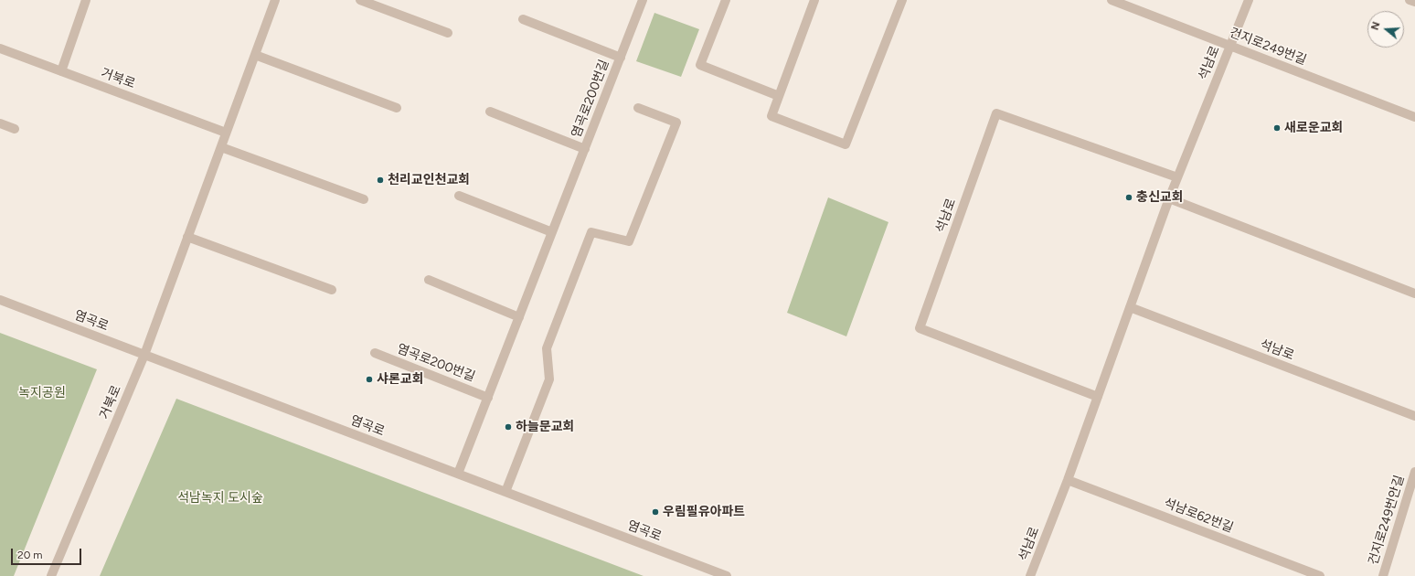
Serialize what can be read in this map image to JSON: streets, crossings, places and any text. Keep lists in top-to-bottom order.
{
  "streets": {
    "street": [
      "건지로249번길",
      "석남로",
      "거북로",
      "염곡로200번길",
      "염곡로",
      "석남로62번길",
      "건지로249번안길"
    ]
  },
  "crossings": [
    ["건지로249번길", "석남로"],
    ["석남로", "석남로62번길"],
    ["거북로", "염곡로"],
    ["염곡로200번길", "염곡로"]
  ],
  "parks": ["녹지공원", "석남녹지 도시숲"],
  "places": [
    "새로운교회",
    "천리교인천교회",
    "충신교회",
    "샤론교회",
    "하늘문교회",
    "우림필유아파트"
  ],
  "scale_bar": "20 m",
  "north": "left"
}
